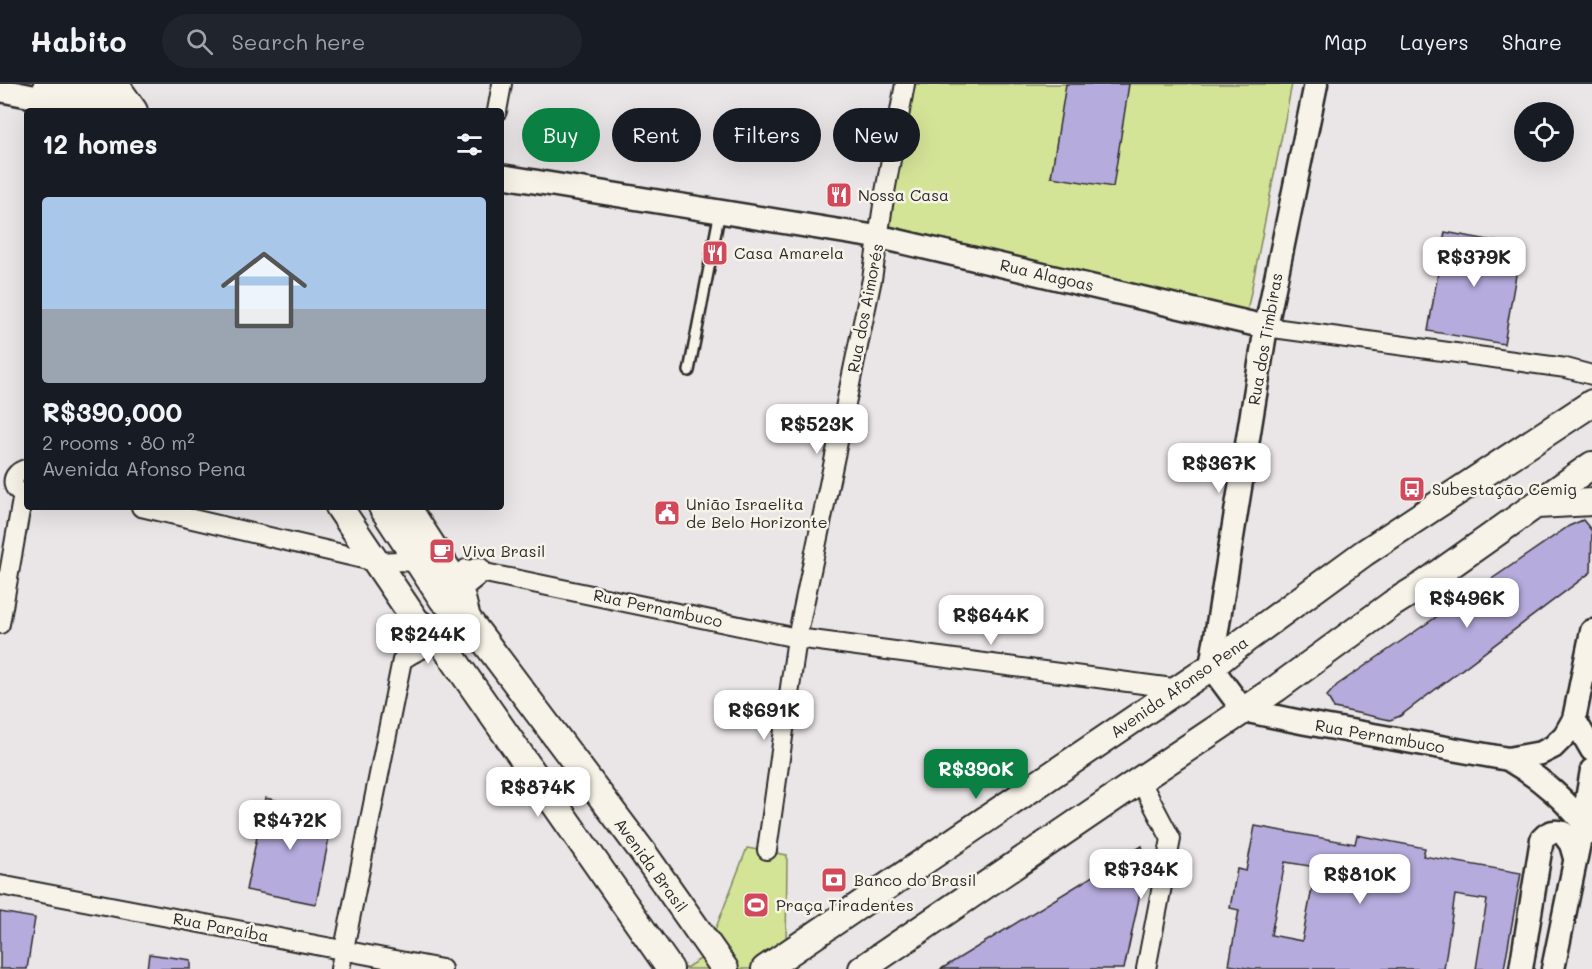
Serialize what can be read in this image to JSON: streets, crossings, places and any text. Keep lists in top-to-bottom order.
{
  "streets": {
    "main road": ["Avenida Afonso Pena", "Avenida Brasil"],
    "street": [
      "Rua Alagoas",
      "Rua dos Aimorés",
      "Rua dos Timbiras",
      "Rua Pernambuco",
      "Rua Paraíba"
    ]
  },
  "crossings": [
    ["Rua Alagoas", "Rua dos Aimorés"],
    ["Rua Alagoas", "Rua dos Timbiras"],
    ["Rua dos Aimorés", "Rua Pernambuco"],
    ["Rua dos Timbiras", "Avenida Afonso Pena"],
    ["Rua Pernambuco", "Avenida Afonso Pena"],
    ["Rua Pernambuco", "Avenida Brasil"]
  ],
  "places": {
    "restaurant": ["Nossa Casa", "Casa Amarela"],
    "bus stop": ["Subestação Cemig"],
    "public building": ["União Israelita de Belo Horizonte"],
    "cafe": ["Viva Brasil"],
    "bank": ["Banco do Brasil"],
    "sports": ["Praça Tiradentes"]
  },
  "page": {
    "header": "Habito",
    "search": "Search here",
    "nav": ["Map", "Layers", "Share"],
    "chip": [
      "Buy",
      "Rent",
      "Filters",
      "New"
    ],
    "heading": "12 homes",
    "list": [
      {
        "name": "R$390,000",
        "note": "2 rooms · 80 m² · Avenida Afonso Pena"
      }
    ],
    "price": [
      "R$379K",
      "R$523K",
      "R$367K",
      "R$496K",
      "R$644K",
      "R$244K",
      "R$691K",
      "R$390K",
      "R$874K",
      "R$472K",
      "R$734K",
      "R$810K"
    ]
  }
}
